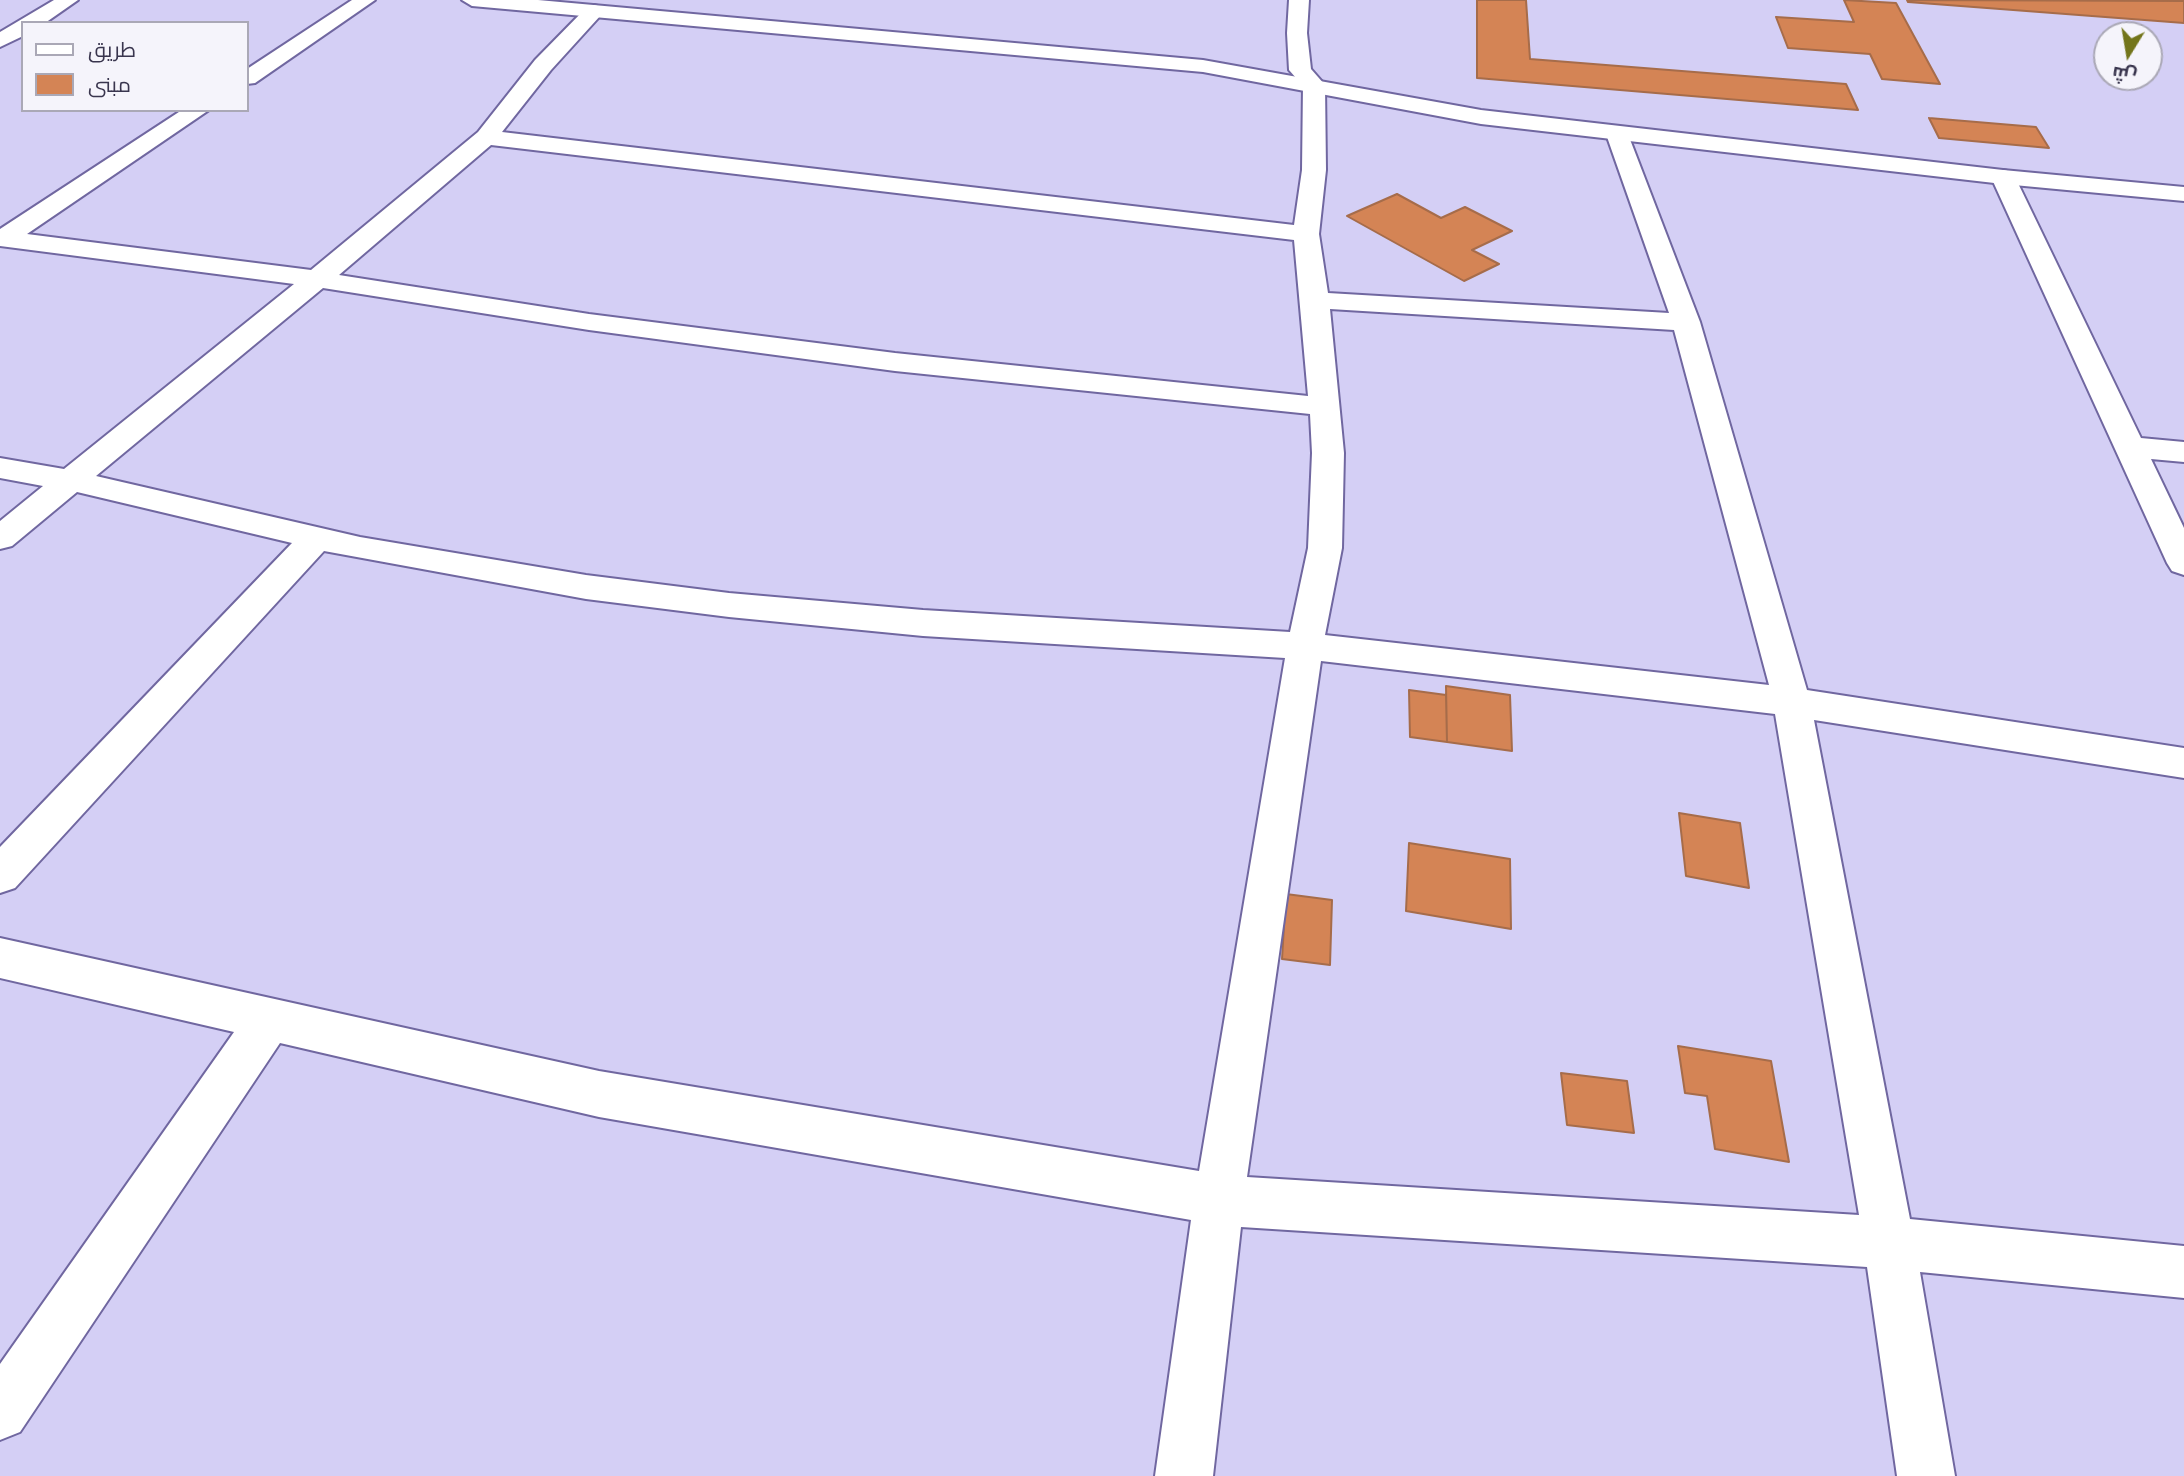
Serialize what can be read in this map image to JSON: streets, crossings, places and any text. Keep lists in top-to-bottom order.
{
  "legend": ["طريق", "مبنى"],
  "north": "bottom"
}
